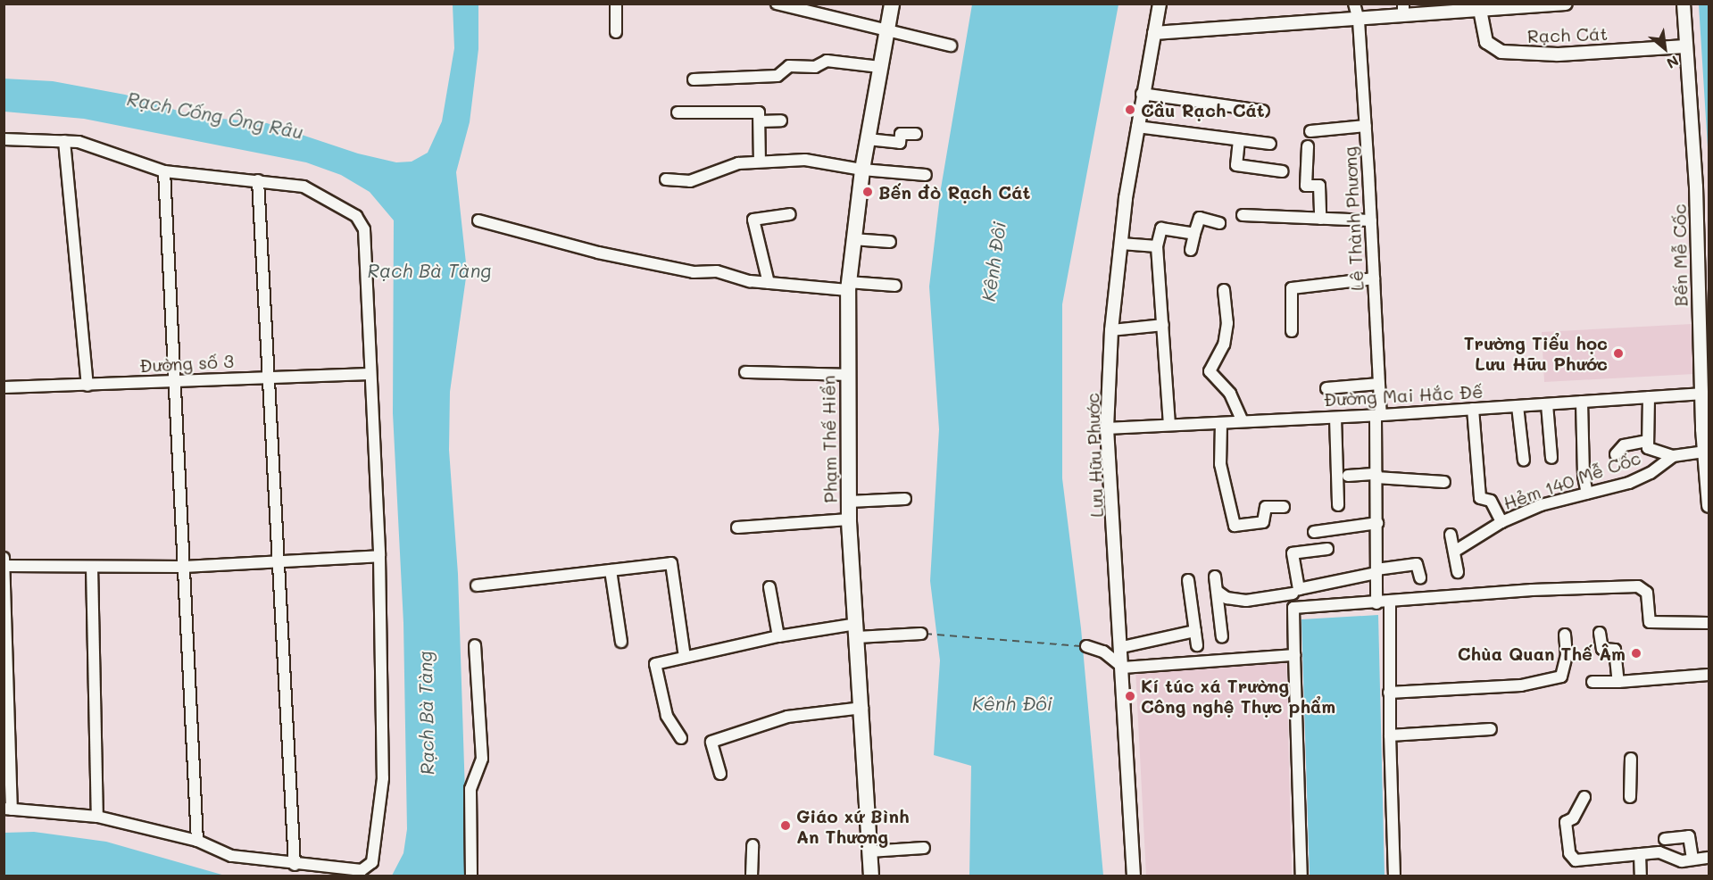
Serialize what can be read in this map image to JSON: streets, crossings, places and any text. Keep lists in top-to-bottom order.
{
  "streets": {
    "main road": ["Phạm Thế Hiển"],
    "street": [
      "Rạch Cát",
      "Lê Thành Phương",
      "Bến Mễ Cốc",
      "Đường số 3",
      "Đường Mai Hắc Đế",
      "Lưu Hữu Phước",
      "Hẻm 140 Mễ Cốc"
    ]
  },
  "crossings": [
    ["Rạch Cát", "Lê Thành Phương"],
    ["Rạch Cát", "Bến Mễ Cốc"],
    ["Rạch Cát", "Lưu Hữu Phước"],
    ["Lê Thành Phương", "Đường Mai Hắc Đế"],
    ["Bến Mễ Cốc", "Đường Mai Hắc Đế"],
    ["Đường Mai Hắc Đế", "Lưu Hữu Phước"]
  ],
  "water": ["Rạch Cống Ông Râu", "Kênh Đôi", "Rạch Bà Tàng"],
  "places": [
    "Cầu Rạch Cát",
    "Bến đò Rạch Cát",
    "Trường Tiểu học Lưu Hữu Phước",
    "Chùa Quan Thế Âm",
    "Kí túc xá Trường Công nghệ Thực phẩm",
    "Giáo xứ Bình An Thượng"
  ],
  "north": "bottom right"
}
